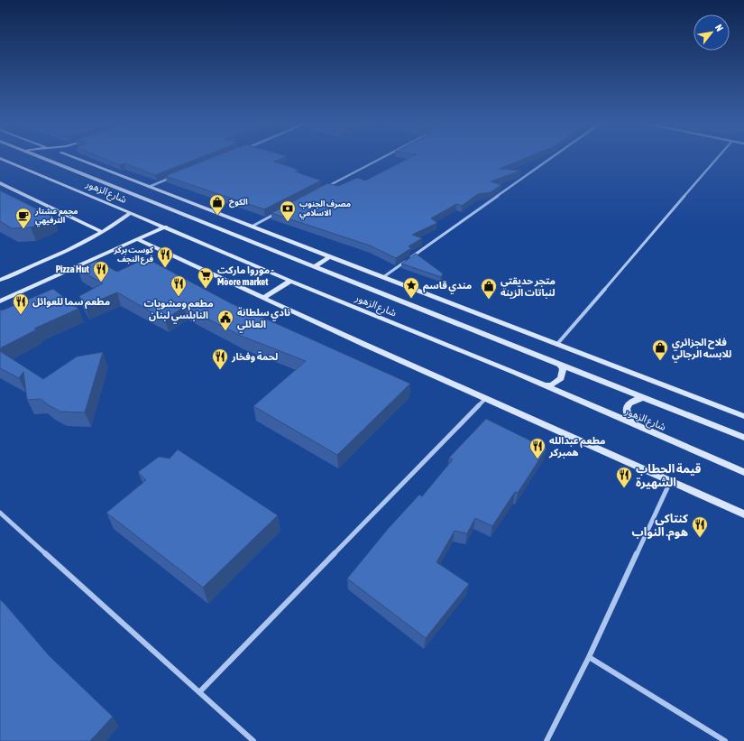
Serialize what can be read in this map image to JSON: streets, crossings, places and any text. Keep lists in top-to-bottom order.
{
  "streets": {
    "street": ["شارع الزهور"]
  },
  "places": {
    "shop": ["الكوخ", "متجر حديقتي لنباتات الزينه", "فلاح الجزائري للابسه الرجالي"],
    "bank": ["مصرف الجنوب الاسلامي"],
    "cafe": ["مجمع عشتار الترفيهي"],
    "restaurant": [
      "كوست بركر فرع النجف",
      "Pizza Hut",
      "مطعم ومشويات النابلسي لبنان",
      "مطعم سما للعوائل",
      "لحمة وفخار",
      "مطعم عبدالله همبركر",
      "قيمة الحطاب الشهيرة",
      "كنتاكي هوم. النواب"
    ],
    "supermarket": ["موروا ماركت - Moore market"],
    "place": ["مندي قاسم"],
    "public building": ["نادي سلطانة العائلي"]
  },
  "north": "top right"
}
